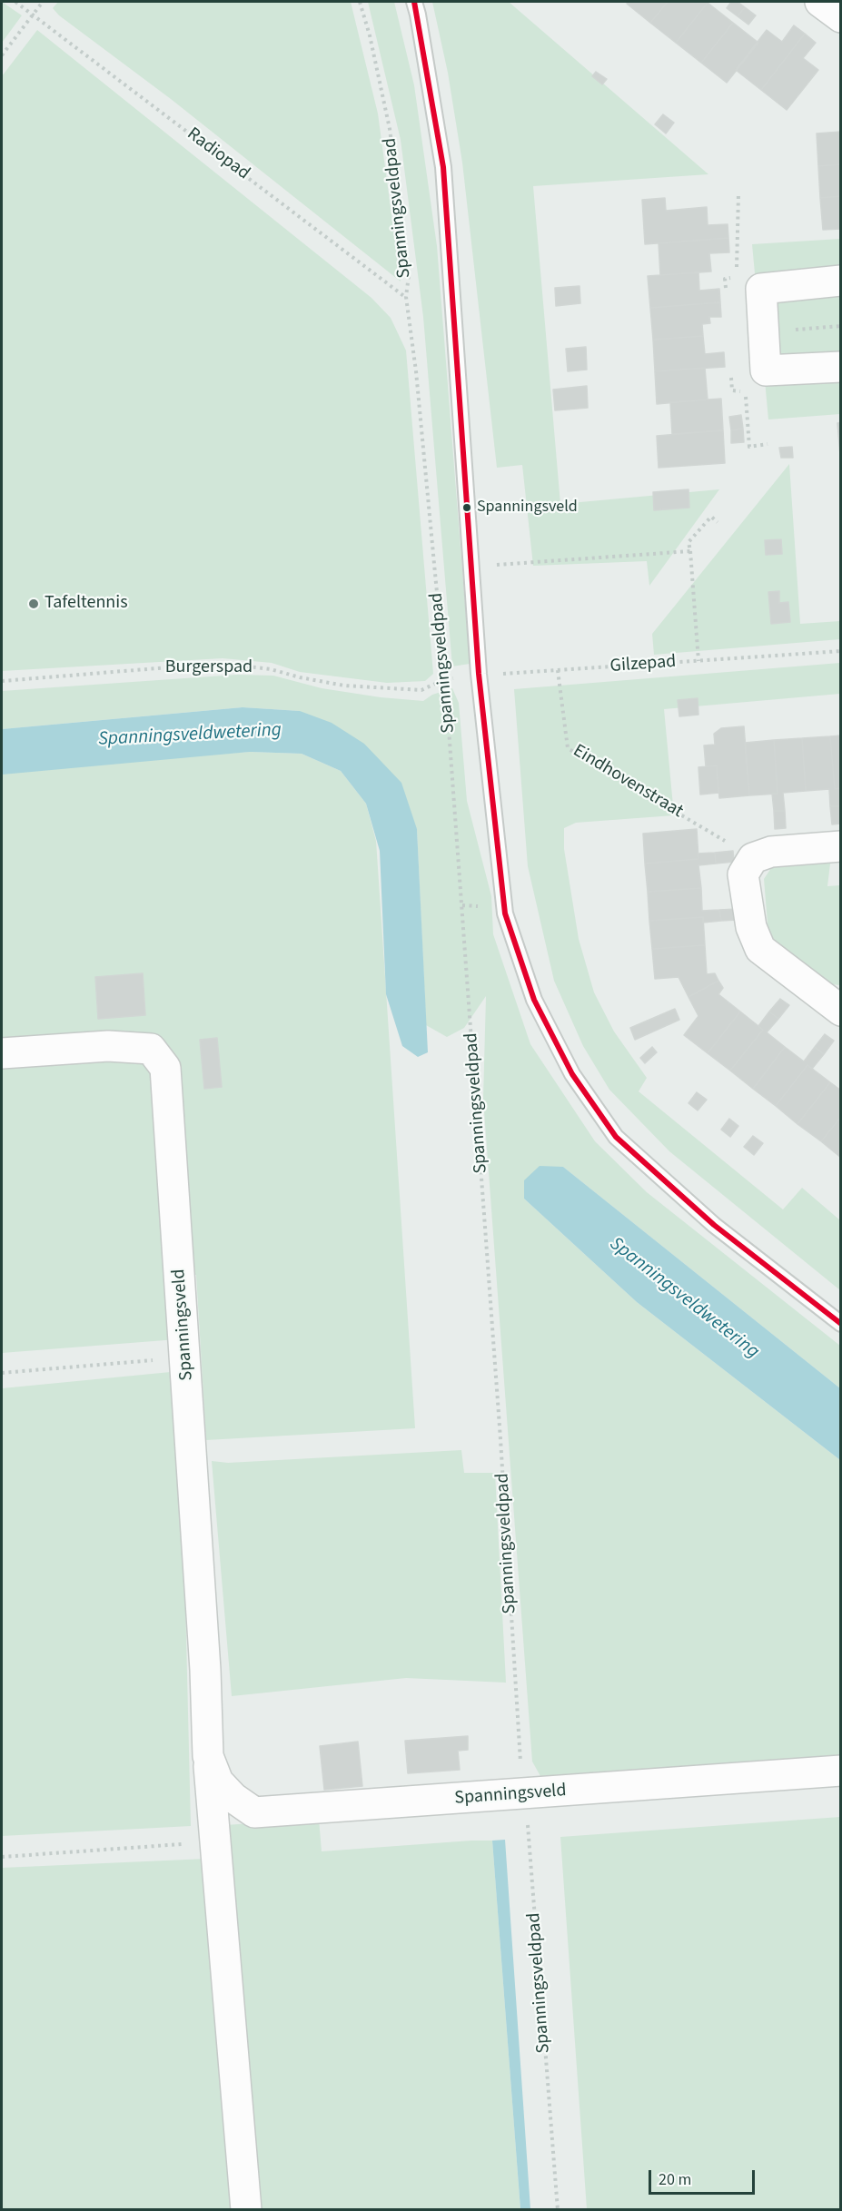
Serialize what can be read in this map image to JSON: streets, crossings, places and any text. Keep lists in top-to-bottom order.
{
  "streets": {
    "street": ["Spanningsveld"],
    "path": [
      "Radiopad",
      "Spanningsveldpad",
      "Gilzepad",
      "Burgerspad",
      "Eindhovenstraat"
    ]
  },
  "crossings": [
    ["Radiopad", "Spanningsveldpad"],
    ["Spanningsveldpad", "Gilzepad"],
    ["Spanningsveldpad", "Burgerspad"],
    ["Spanningsveldpad", "Spanningsveld"],
    ["Gilzepad", "Burgerspad"],
    ["Gilzepad", "Eindhovenstraat"]
  ],
  "water": ["Spanningsveldwetering"],
  "places": ["Spanningsveld", "Tafeltennis"],
  "scale_bar": "20 m"
}
